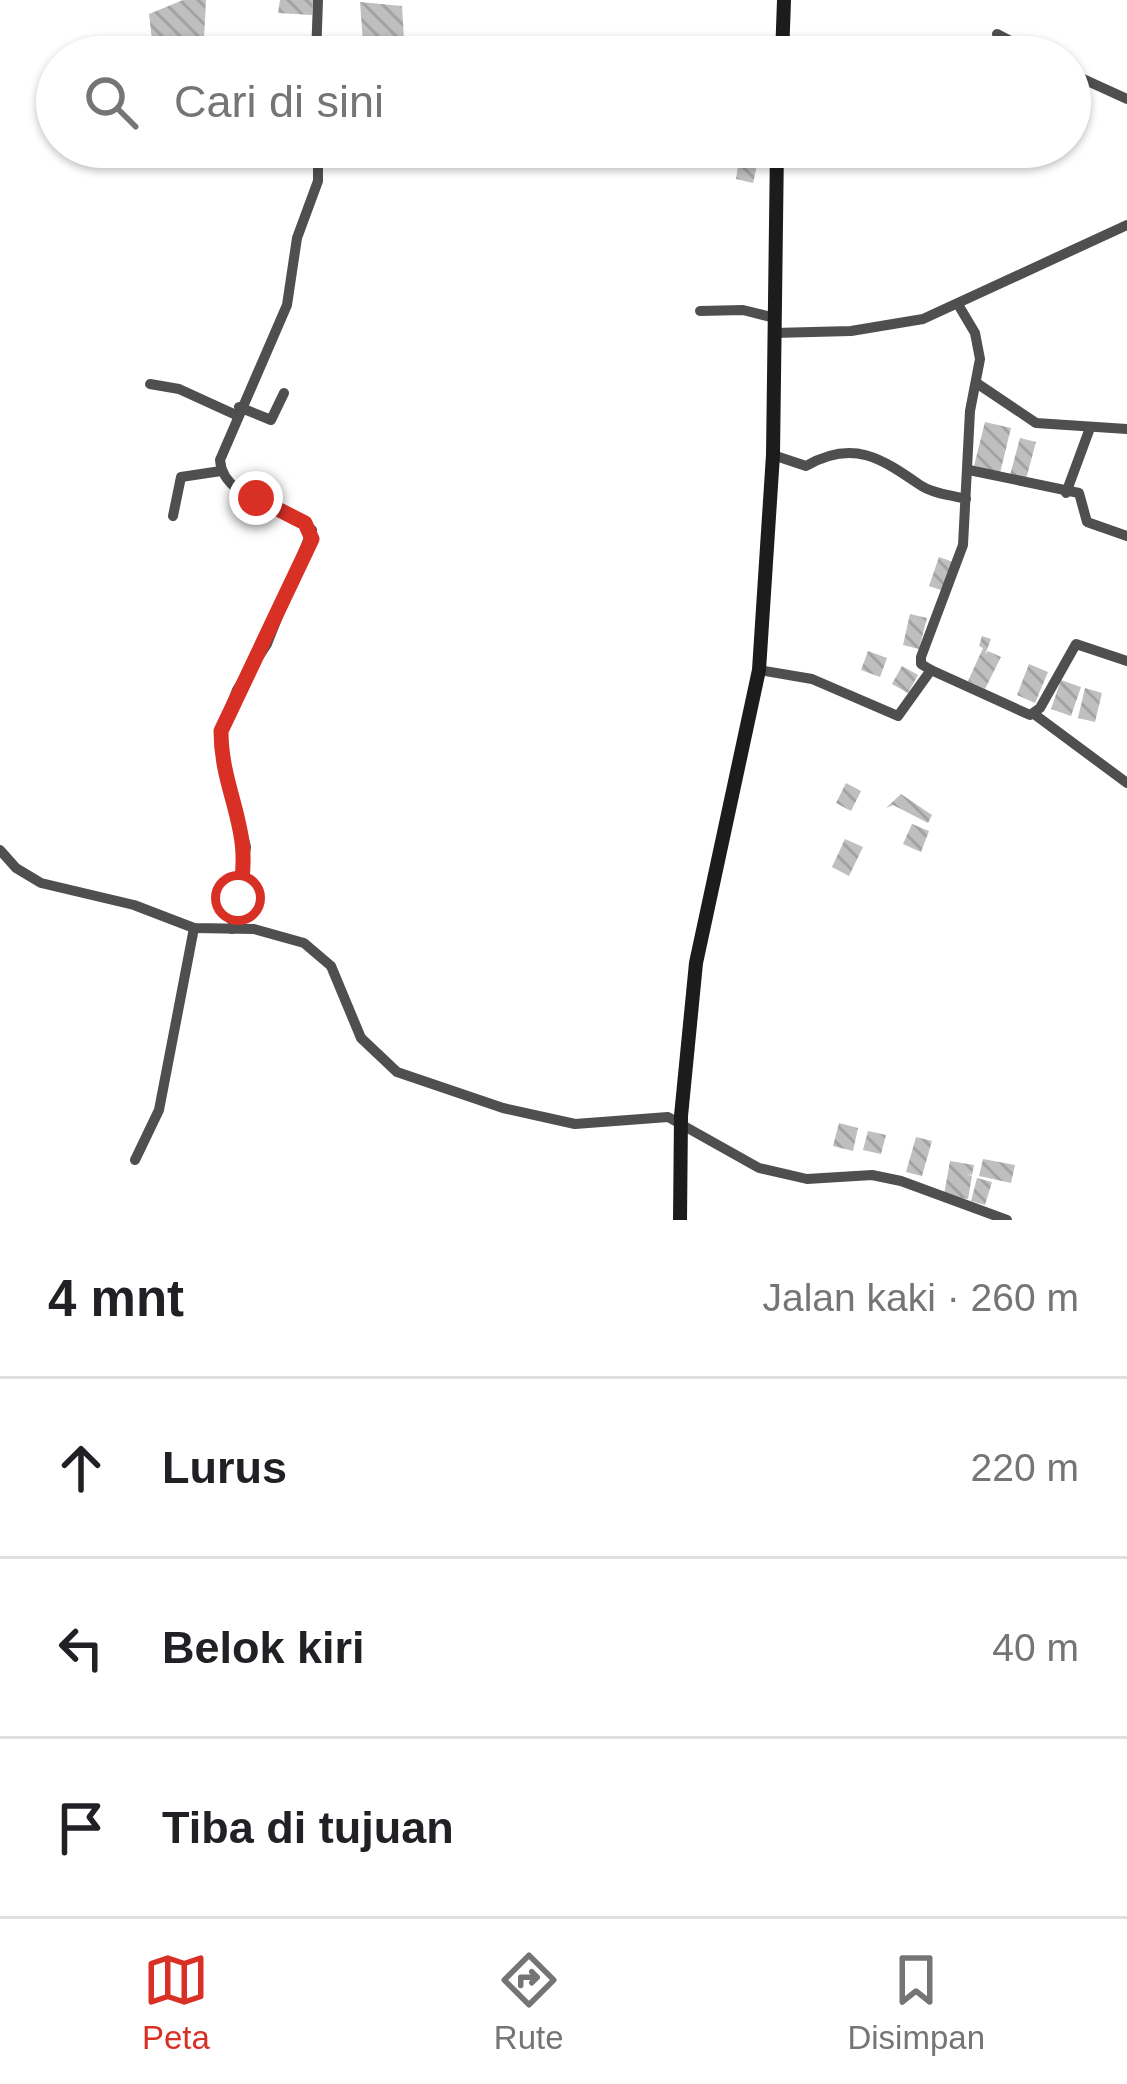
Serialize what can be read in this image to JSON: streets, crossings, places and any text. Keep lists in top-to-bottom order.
{
  "page": {
    "search": "Cari di sini",
    "heading": ["4 mnt", "Jalan kaki · 260 m"],
    "list": [
      ["Lurus", "220 m"],
      ["Belok kiri", "40 m"],
      "Tiba di tujuan"
    ],
    "nav": ["Peta", "Rute", "Disimpan"]
  }
}
